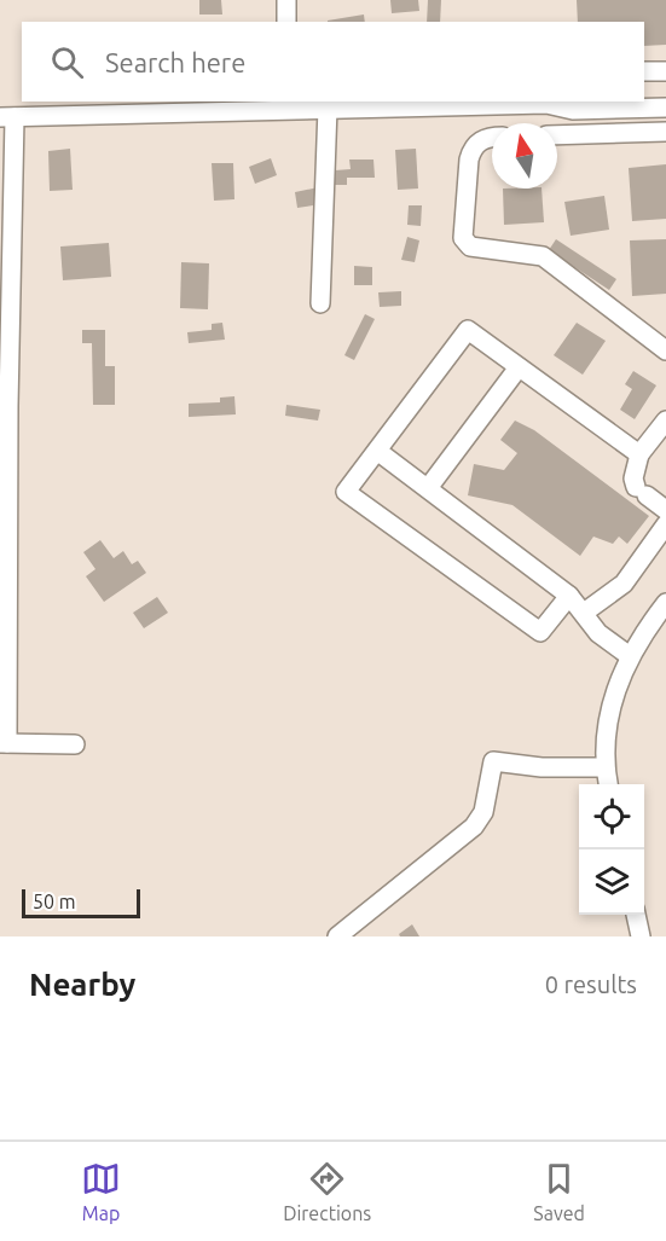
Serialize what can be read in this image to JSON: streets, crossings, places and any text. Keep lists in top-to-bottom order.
{
  "scale_bar": "50 m",
  "north": "top",
  "page": {
    "search": "Search here",
    "scale": "50 m",
    "heading": ["Nearby", "0 results"],
    "nav": ["Map", "Directions", "Saved"]
  }
}
